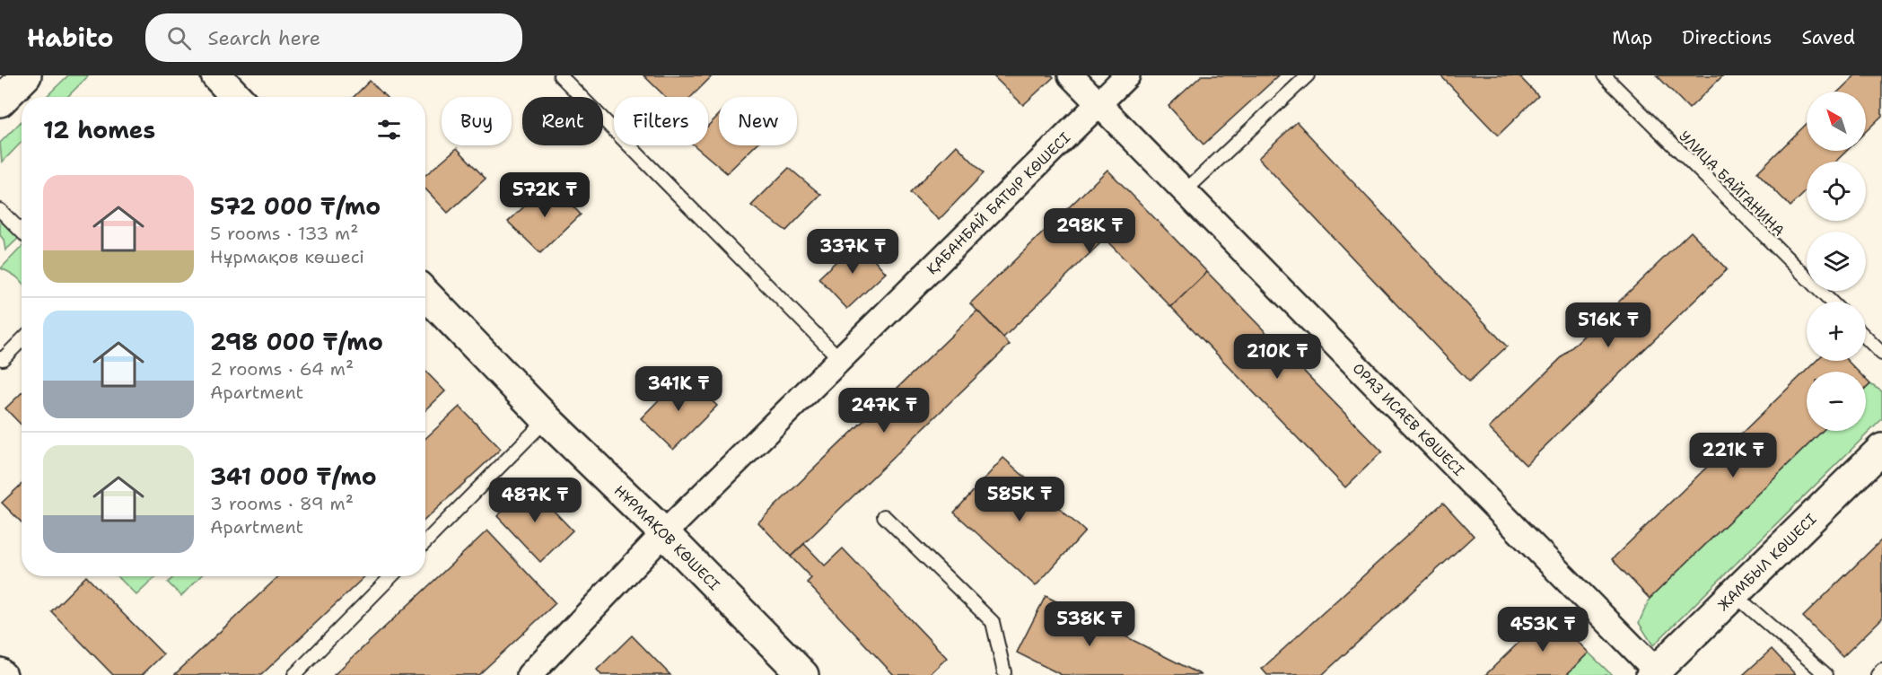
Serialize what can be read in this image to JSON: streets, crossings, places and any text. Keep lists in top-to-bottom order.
{
  "streets": {
    "street": [
      "ҚАБАНБАЙ БАТЫР КӨШЕСІ",
      "ОРАЗ ИСАЕВ КӨШЕСІ",
      "НҰРМАҚОВ КӨШЕСІ",
      "ЖАМБЫЛ КӨШЕСІ"
    ],
    "lane": ["УЛИЦА БАЙГАНИНА"]
  },
  "crossings": [
    ["ҚАБАНБАЙ БАТЫР КӨШЕСІ", "ОРАЗ ИСАЕВ КӨШЕСІ"],
    ["ҚАБАНБАЙ БАТЫР КӨШЕСІ", "НҰРМАҚОВ КӨШЕСІ"],
    ["ОРАЗ ИСАЕВ КӨШЕСІ", "ЖАМБЫЛ КӨШЕСІ"]
  ],
  "north": "top left",
  "page": {
    "header": "Habito",
    "search": "Search here",
    "nav": ["Map", "Directions", "Saved"],
    "map_buttons": ["+", "−"],
    "chip": [
      "Buy",
      "Rent",
      "Filters",
      "New"
    ],
    "heading": "12 homes",
    "list": [
      {
        "name": "572 000 ₸/mo",
        "note": "5 rooms · 133 m² · Нұрмақов көшесі"
      },
      {
        "name": "298 000 ₸/mo",
        "note": "2 rooms · 64 m² · Apartment"
      },
      {
        "name": "341 000 ₸/mo",
        "note": "3 rooms · 89 m² · Apartment"
      }
    ],
    "price": [
      "572K ₸",
      "298K ₸",
      "337K ₸",
      "516K ₸",
      "210K ₸",
      "341K ₸",
      "247K ₸",
      "221K ₸",
      "585K ₸",
      "487K ₸",
      "538K ₸",
      "453K ₸"
    ]
  }
}
